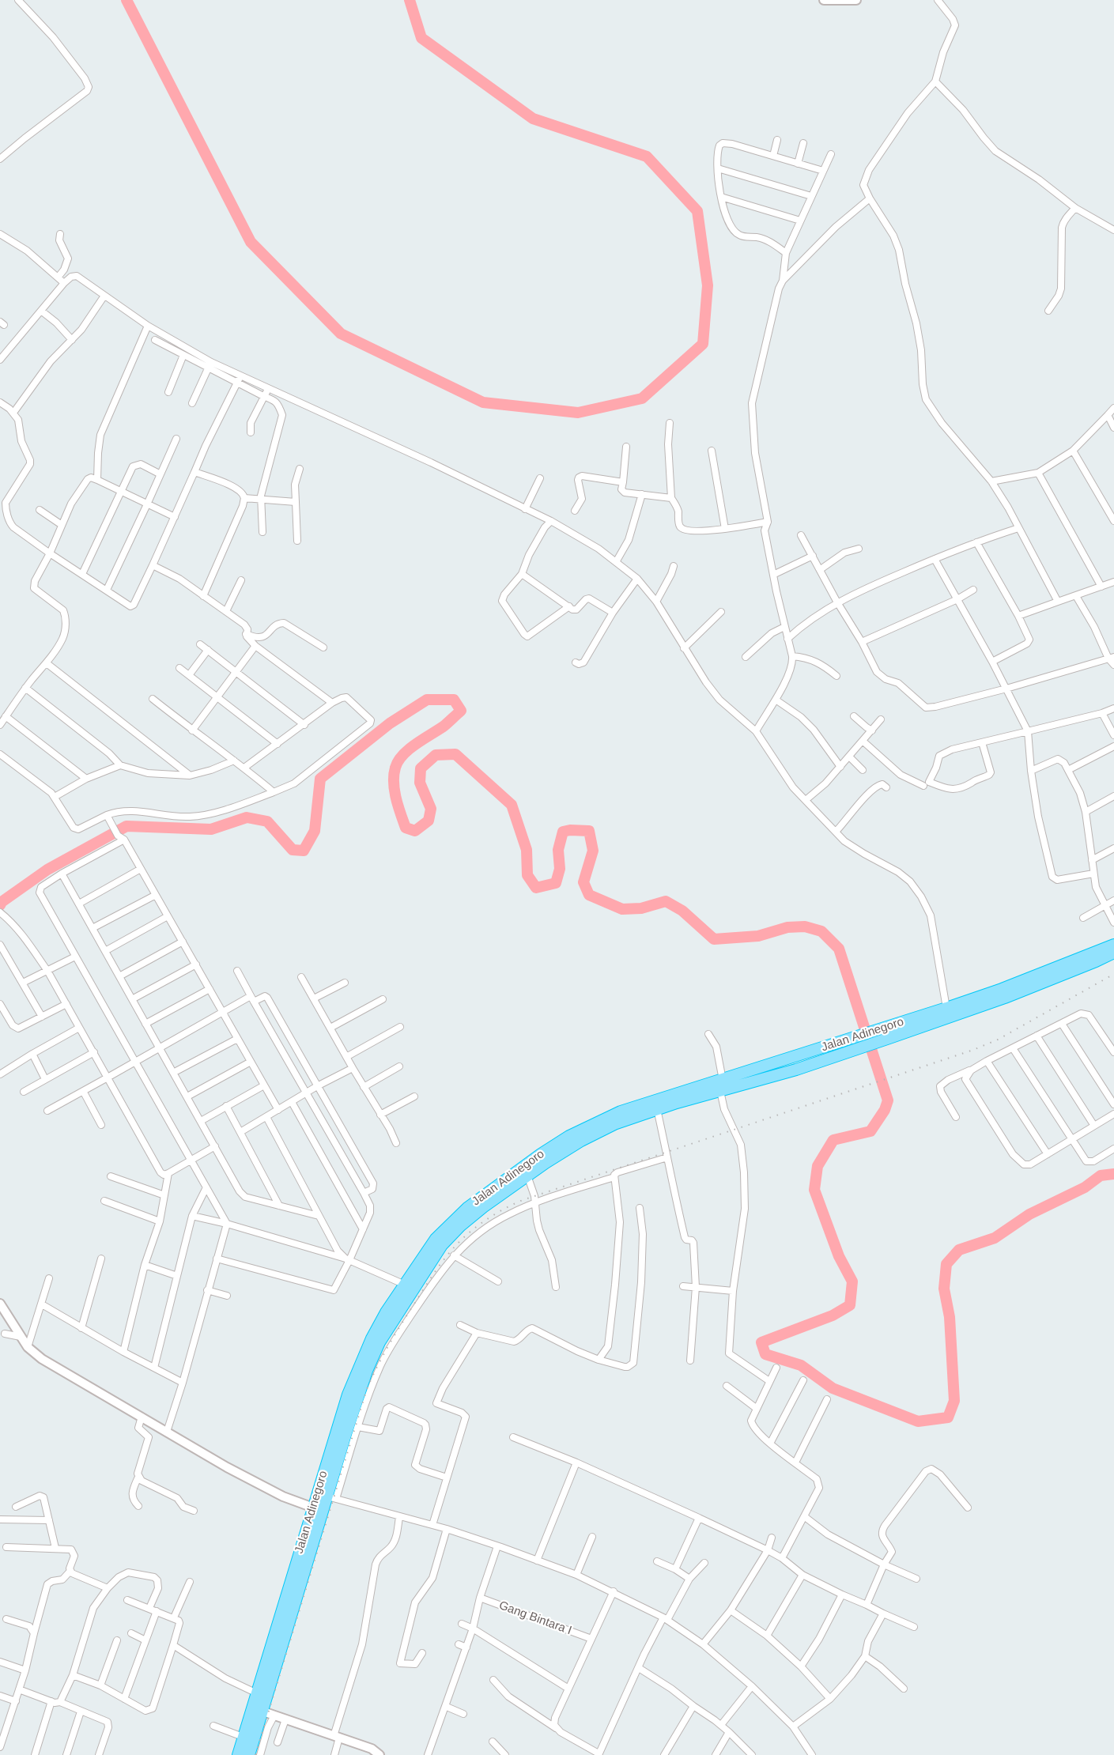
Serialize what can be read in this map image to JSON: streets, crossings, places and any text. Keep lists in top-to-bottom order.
{
  "streets": {
    "highway": ["Jalan Adinegoro"],
    "street": ["Gang Bintara I"]
  }
}
